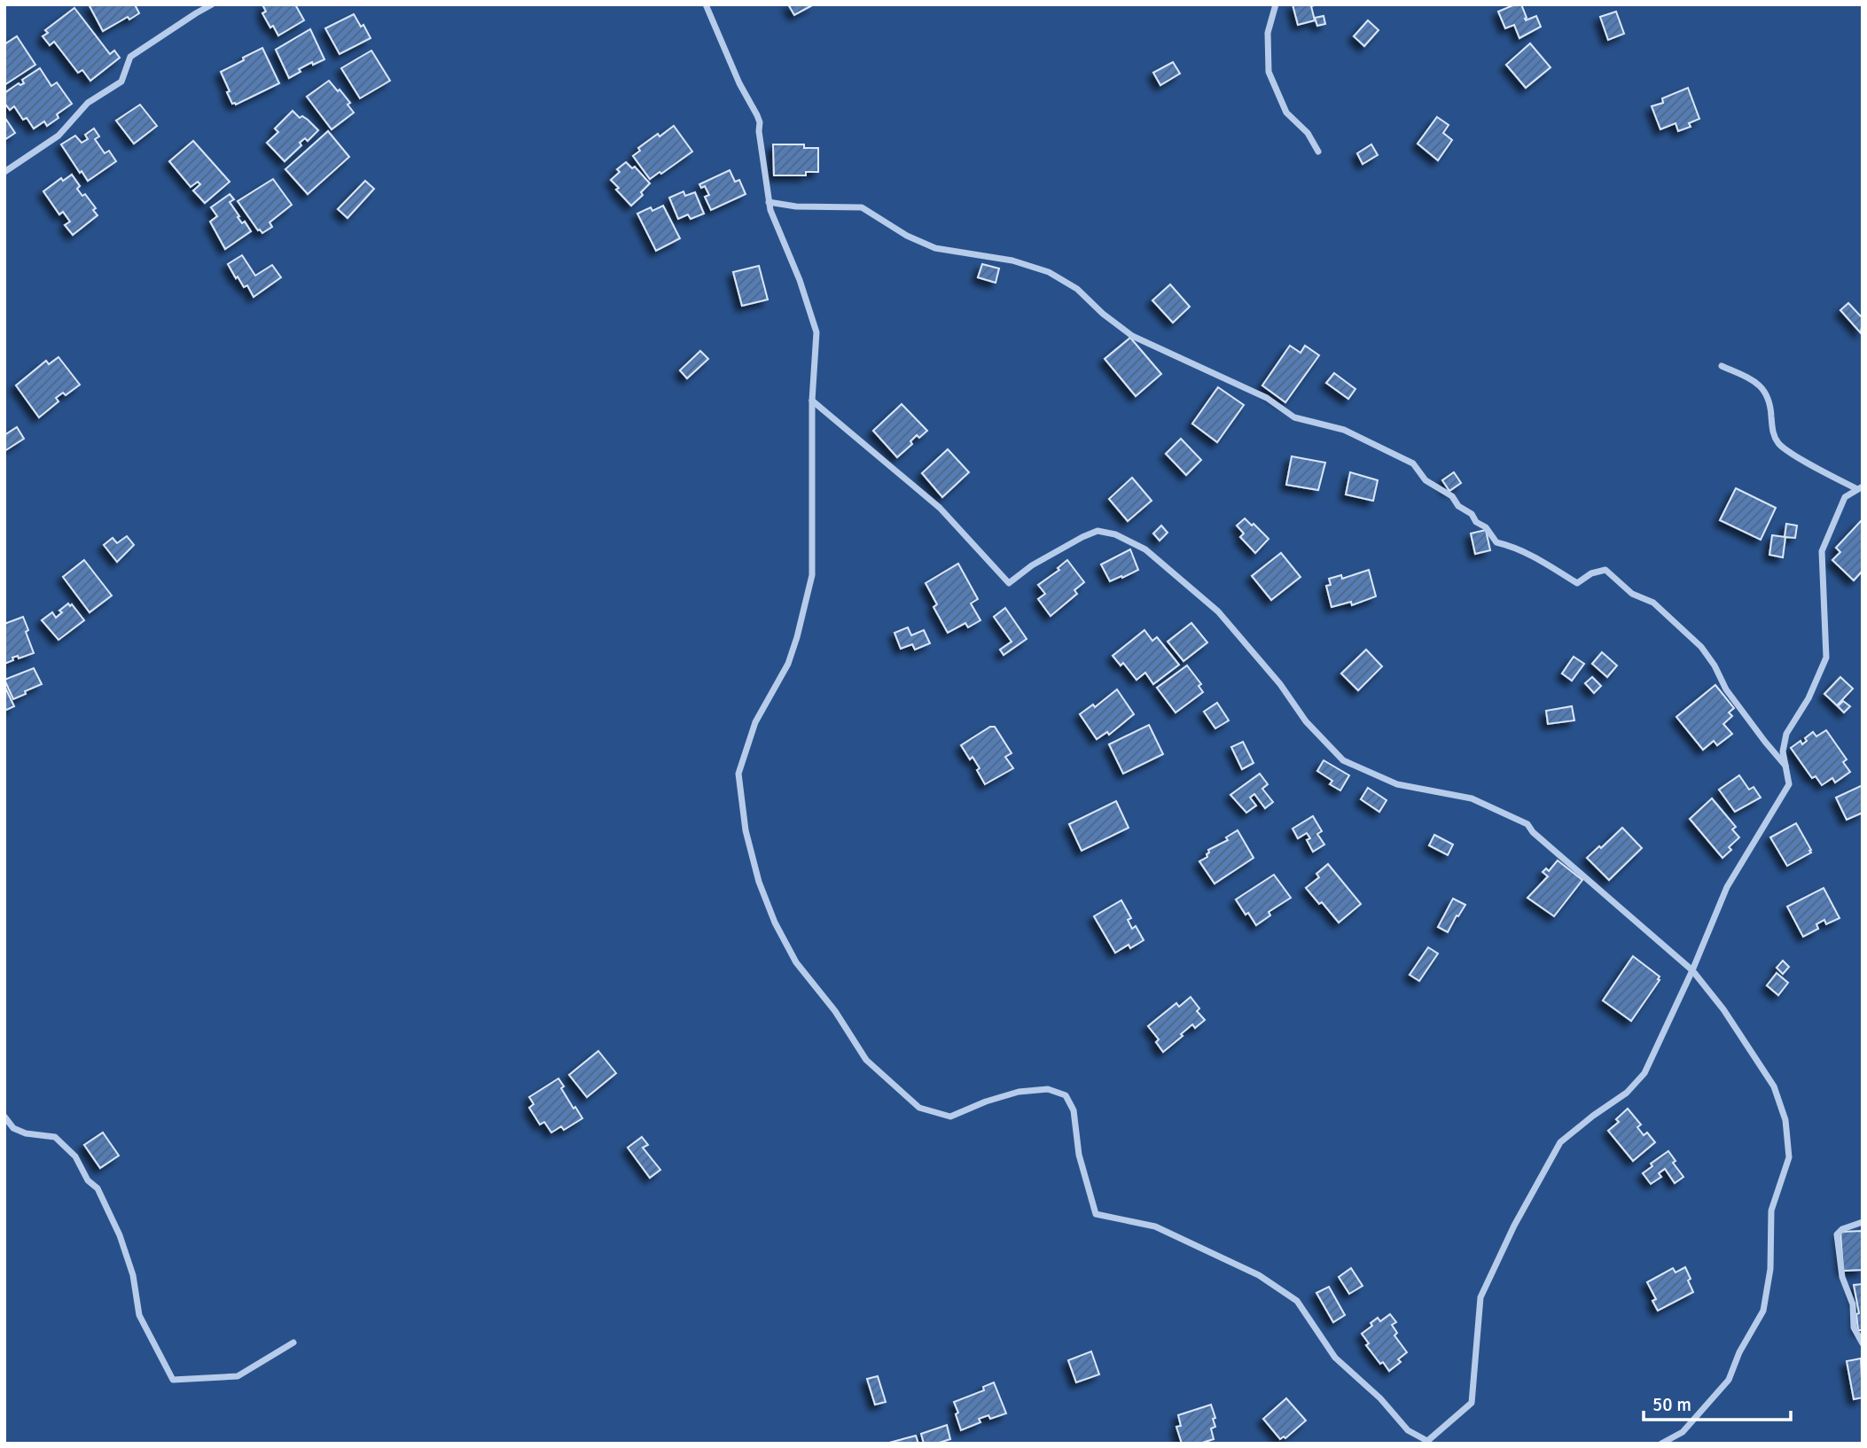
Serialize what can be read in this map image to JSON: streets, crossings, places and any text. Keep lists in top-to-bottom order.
{
  "scale_bar": "50 m"
}
